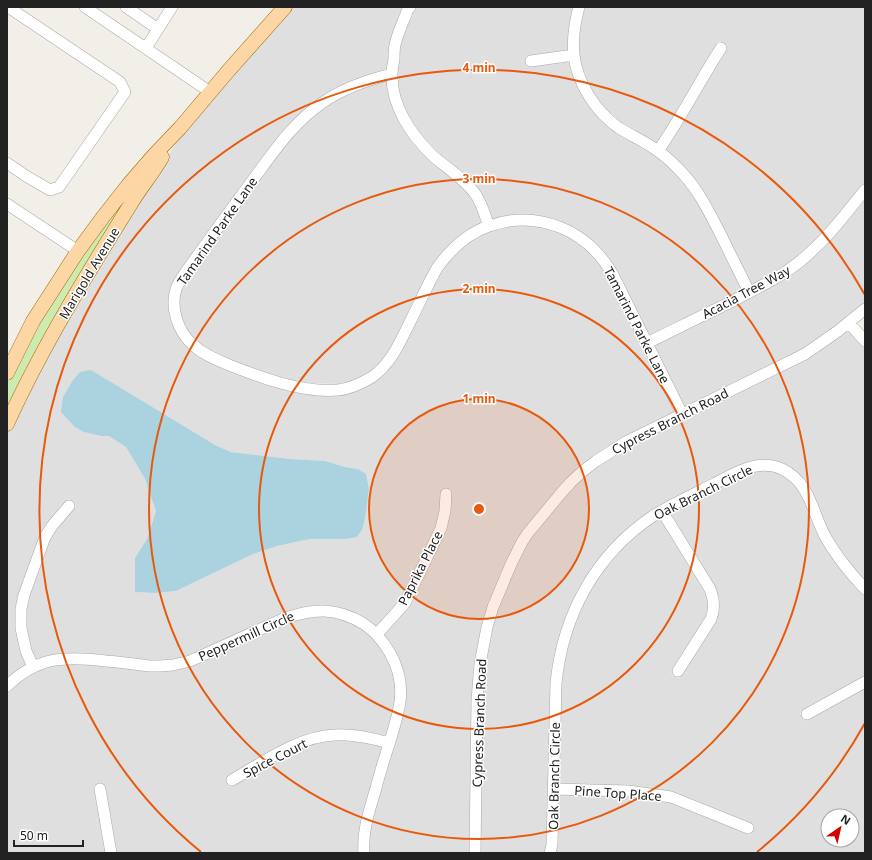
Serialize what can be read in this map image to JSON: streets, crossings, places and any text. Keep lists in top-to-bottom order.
{
  "streets": {
    "main road": ["Marigold Avenue"],
    "street": [
      "Tamarind Parke Lane",
      "Acacia Tree Way",
      "Cypress Branch Road",
      "Oak Branch Circle",
      "Paprika Place",
      "Peppermill Circle",
      "Spice Court",
      "Pine Top Place"
    ]
  },
  "crossings": [
    ["Tamarind Parke Lane", "Acacia Tree Way"],
    ["Tamarind Parke Lane", "Cypress Branch Road"],
    ["Oak Branch Circle", "Pine Top Place"],
    ["Paprika Place", "Peppermill Circle"],
    ["Peppermill Circle", "Spice Court"]
  ],
  "scale_bar": "50 m",
  "north": "top right",
  "rings": [
    "4 min",
    "3 min",
    "2 min",
    "1 min"
  ]
}
